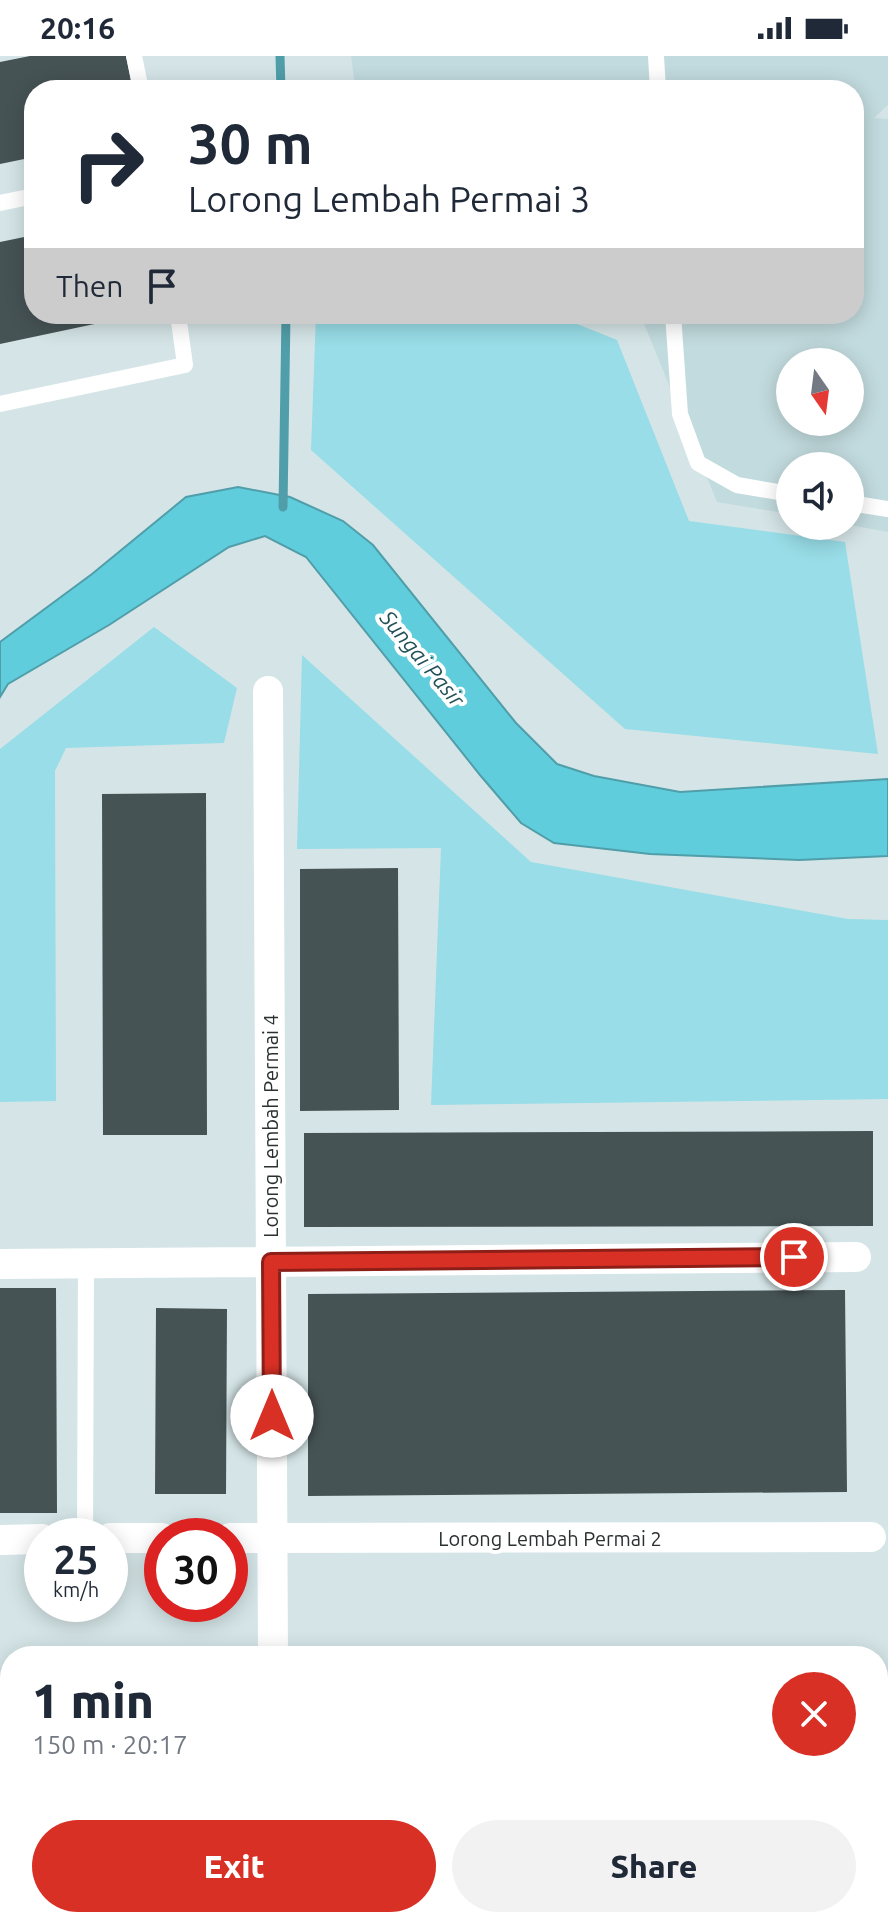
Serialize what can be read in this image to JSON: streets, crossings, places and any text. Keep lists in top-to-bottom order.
{
  "streets": {
    "street": ["Lorong Lembah Permai 4", "Lorong Lembah Permai 2"]
  },
  "crossings": [
    ["Lorong Lembah Permai 4", "Lorong Lembah Permai 2"]
  ],
  "water": ["Sungai Pasir"],
  "north": "bottom",
  "page": {
    "status": "20:16",
    "turn": ["30 m", "Lorong Lembah Permai 3"],
    "then": "Then",
    "speed": "25 km/h",
    "limit": "30",
    "heading": ["1 min", "150 m · 20:17"],
    "buttons": ["Exit", "Share"]
  }
}
